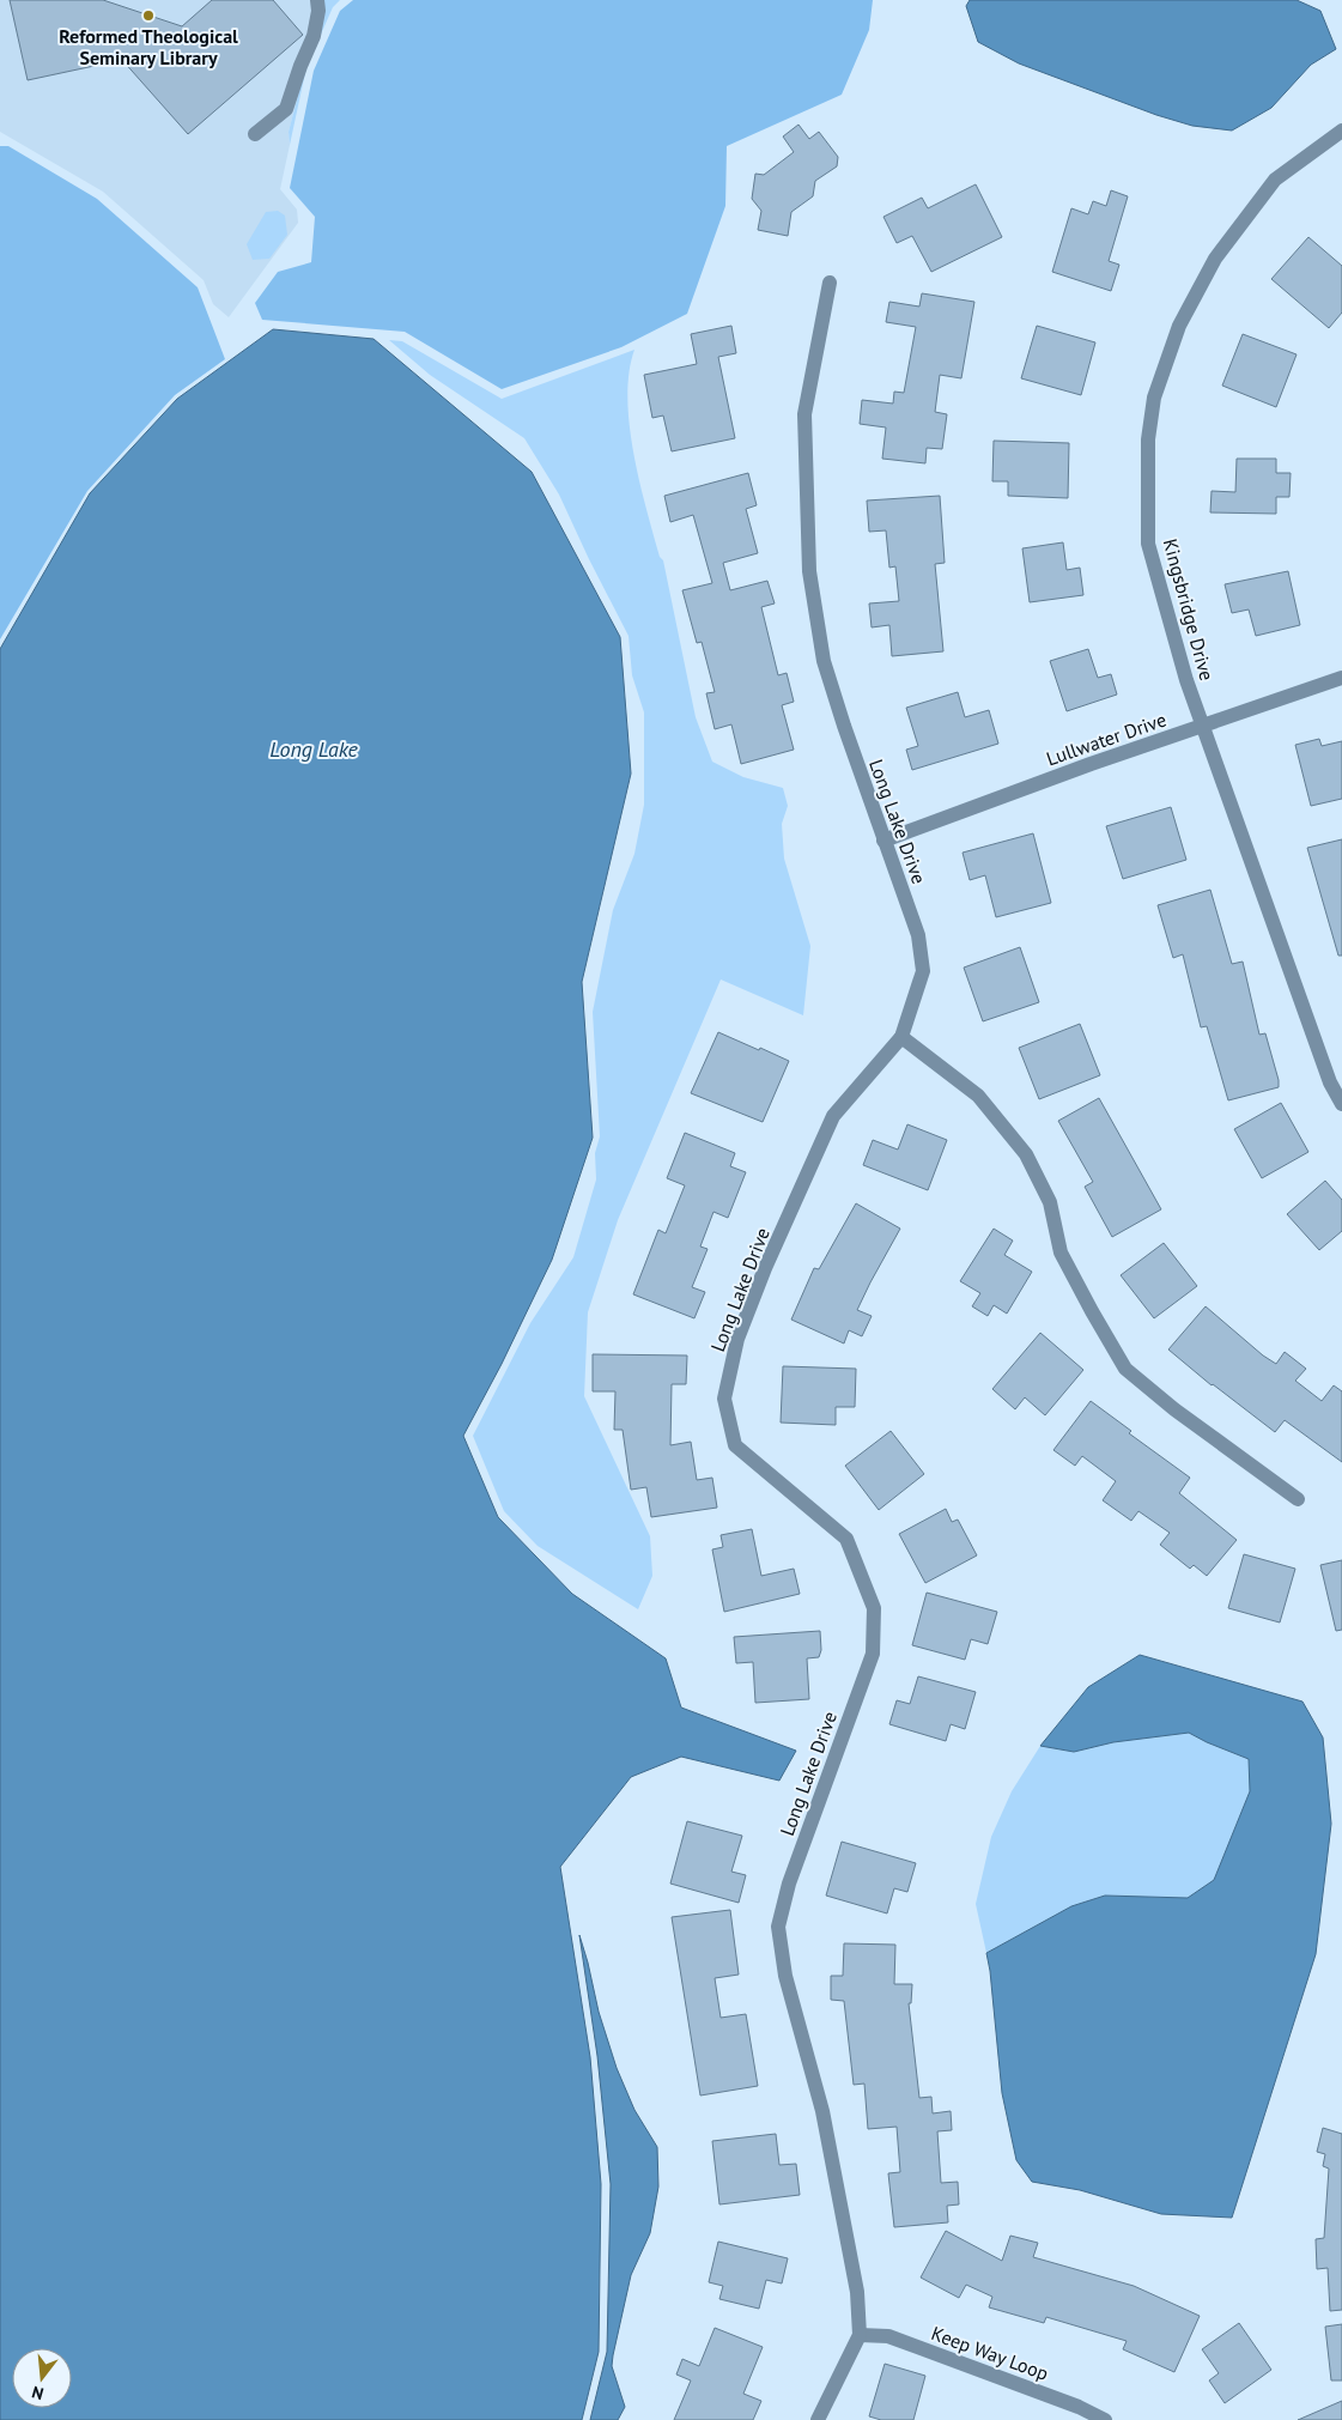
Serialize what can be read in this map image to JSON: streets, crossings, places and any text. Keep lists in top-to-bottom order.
{
  "streets": {
    "street": [
      "Kingsbridge Drive",
      "Lullwater Drive",
      "Long Lake Drive",
      "Keep Way Loop"
    ]
  },
  "crossings": [
    ["Kingsbridge Drive", "Lullwater Drive"],
    ["Lullwater Drive", "Long Lake Drive"],
    ["Long Lake Drive", "Keep Way Loop"]
  ],
  "water": ["Long Lake"],
  "places": ["Reformed Theological Seminary Library"],
  "north": "bottom"
}
